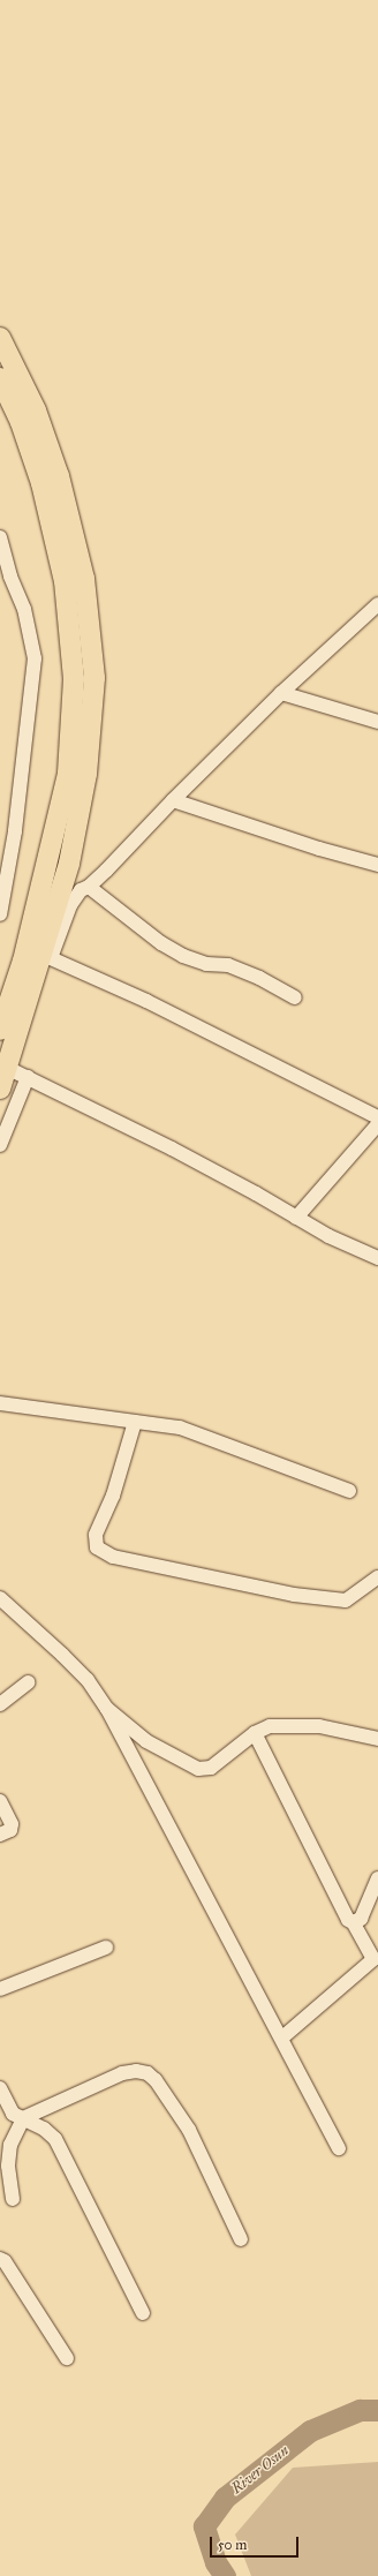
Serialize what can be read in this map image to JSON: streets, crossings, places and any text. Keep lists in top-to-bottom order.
{
  "water": ["River Osun"],
  "scale_bar": "50 m"
}
